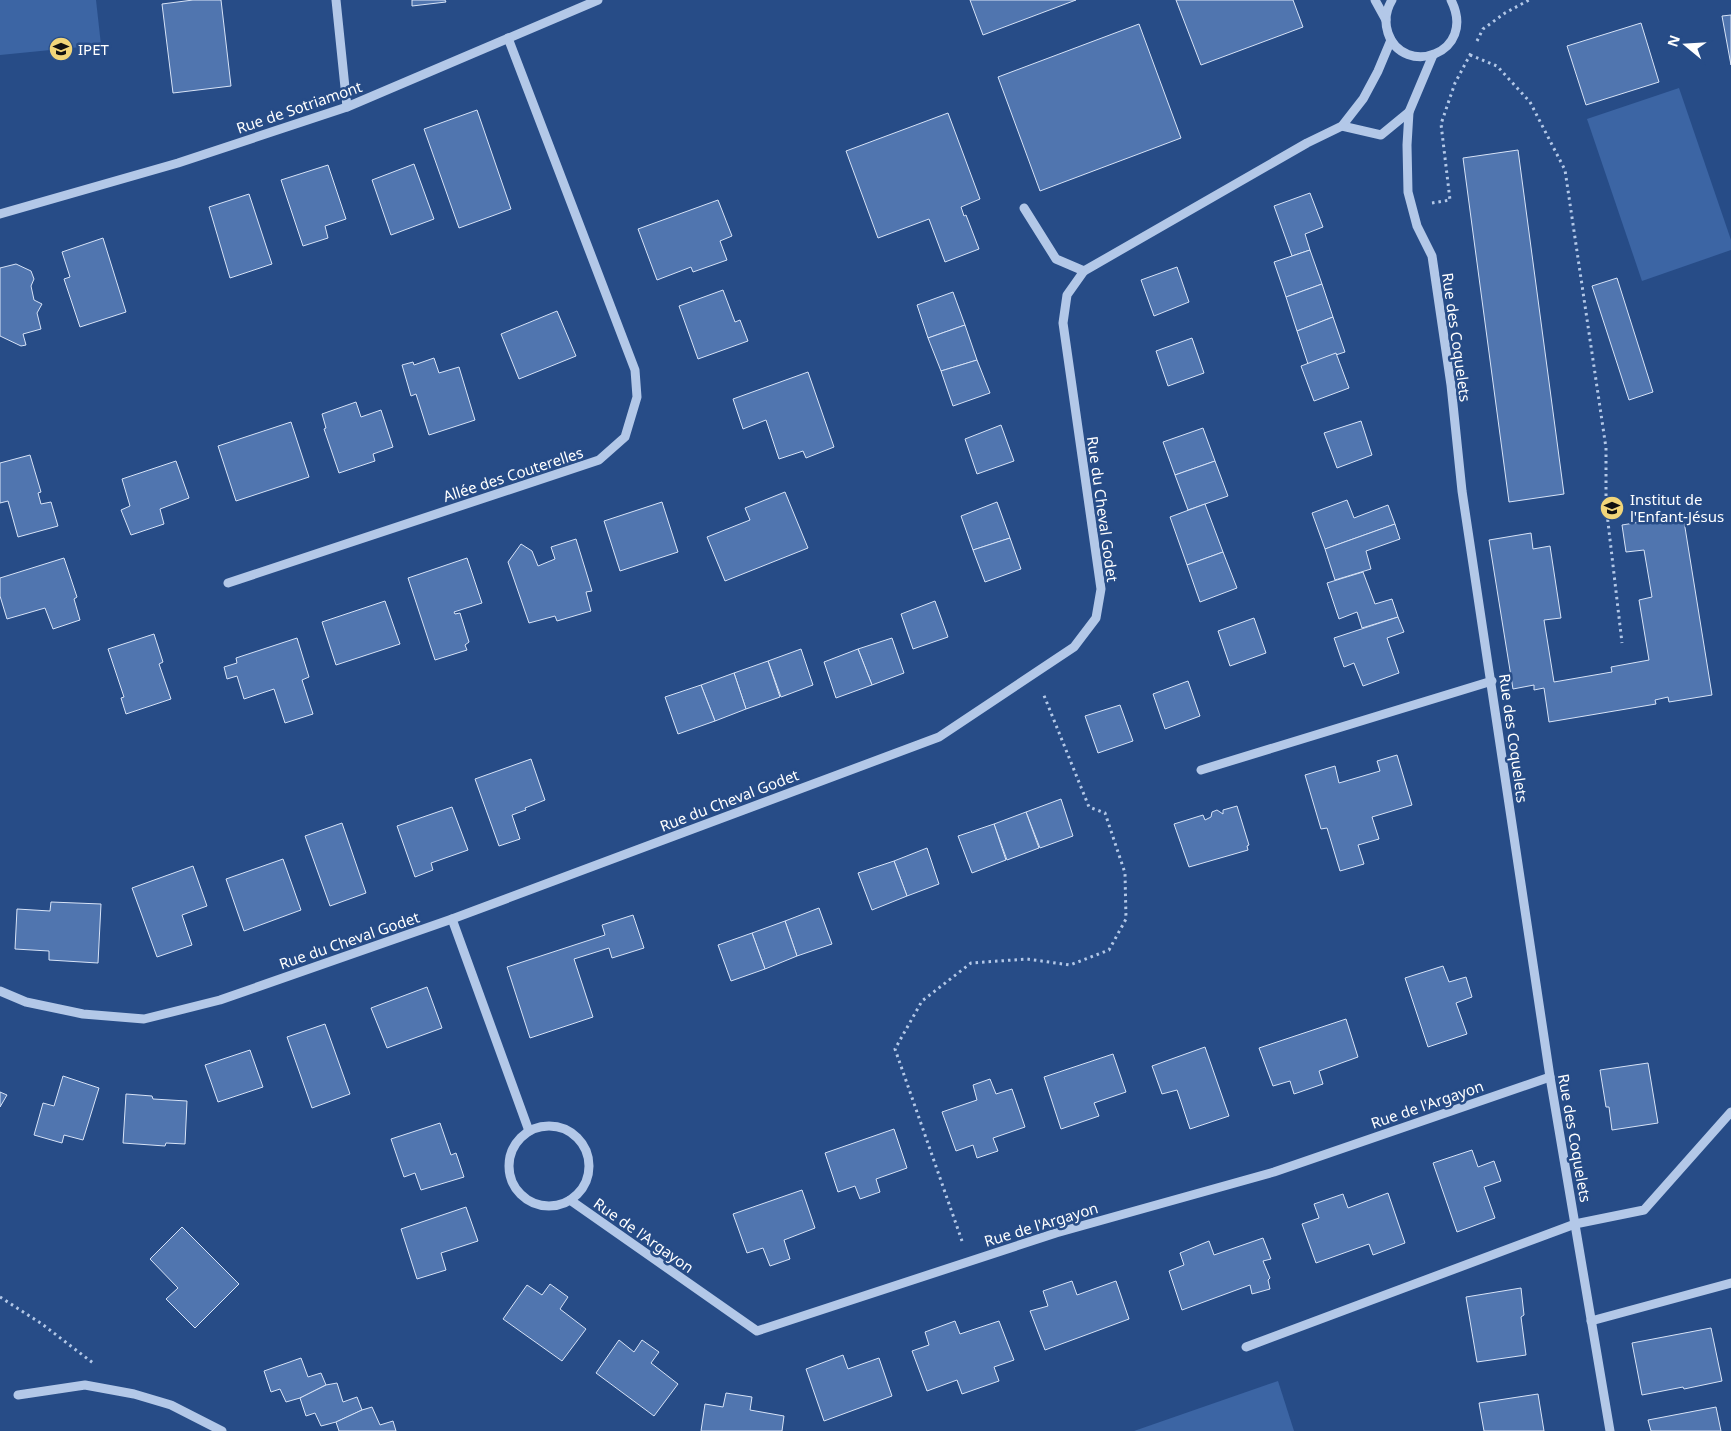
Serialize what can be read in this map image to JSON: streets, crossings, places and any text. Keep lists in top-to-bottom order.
{
  "streets": {
    "street": [
      "Rue de Sotriamont",
      "Rue des Coquelets",
      "Allée des Couterelles",
      "Rue du Cheval Godet",
      "Rue de l'Argayon"
    ]
  },
  "crossings": [
    ["Rue de Sotriamont", "Allée des Couterelles"],
    ["Rue des Coquelets", "Rue de l'Argayon"]
  ],
  "places": {
    "school or university": ["IPET", "Institut de l'Enfant-Jésus"]
  },
  "north": "left"
}
